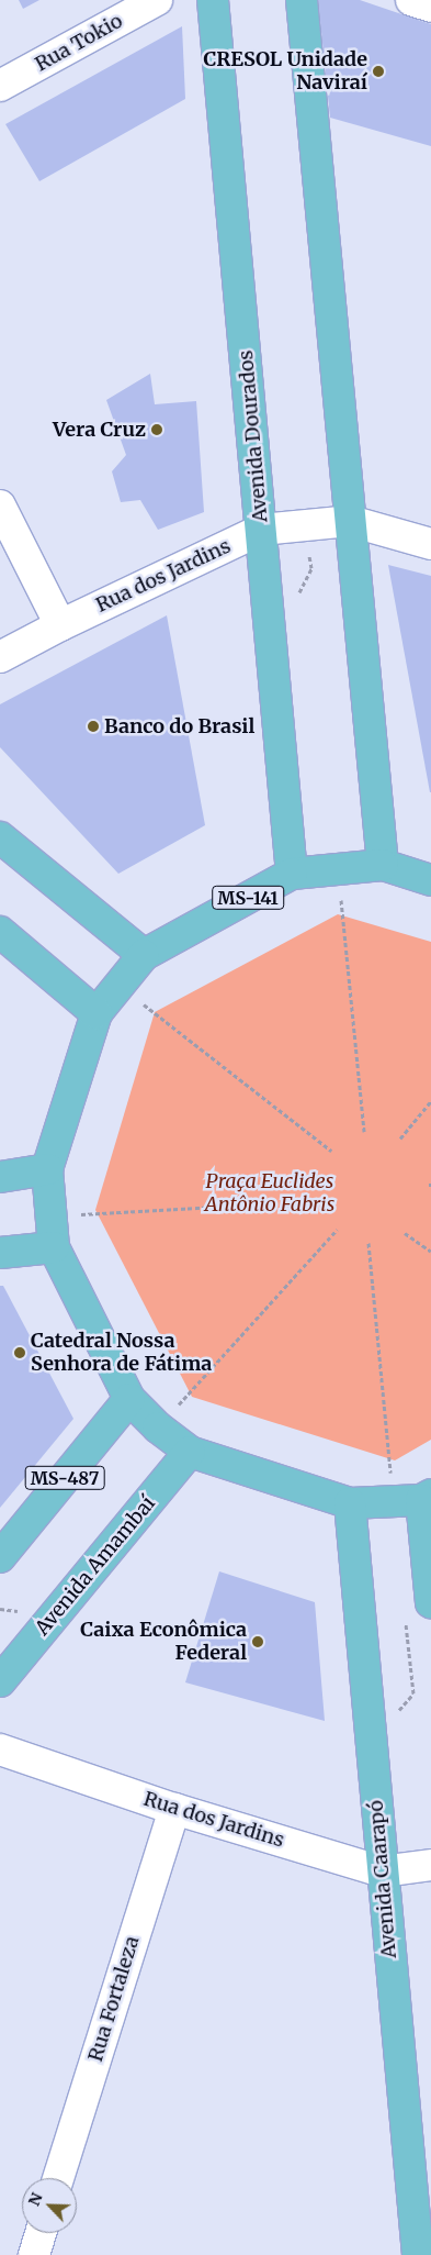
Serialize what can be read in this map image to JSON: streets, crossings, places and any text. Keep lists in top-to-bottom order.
{
  "streets": {
    "main road": [
      "Avenida Dourados",
      "MS-141",
      "MS-487",
      "Avenida Amambaí",
      "Avenida Caarapó"
    ],
    "street": ["Rua Tokio", "Rua dos Jardins", "Rua Fortaleza"]
  },
  "crossings": [
    ["Avenida Dourados", "Rua dos Jardins"],
    ["Avenida Dourados", "MS-141"],
    ["Rua dos Jardins", "Avenida Caarapó"],
    ["Rua dos Jardins", "Rua Fortaleza"],
    ["MS-141", "MS-487"],
    ["MS-141", "Avenida Amambaí"],
    ["MS-141", "Avenida Caarapó"]
  ],
  "parks": ["Praça Euclides Antônio Fabris"],
  "places": [
    "CRESOL Unidade Naviraí",
    "Vera Cruz",
    "Banco do Brasil",
    "Catedral Nossa Senhora de Fátima",
    "Caixa Econômica Federal"
  ],
  "north": "top left"
}
